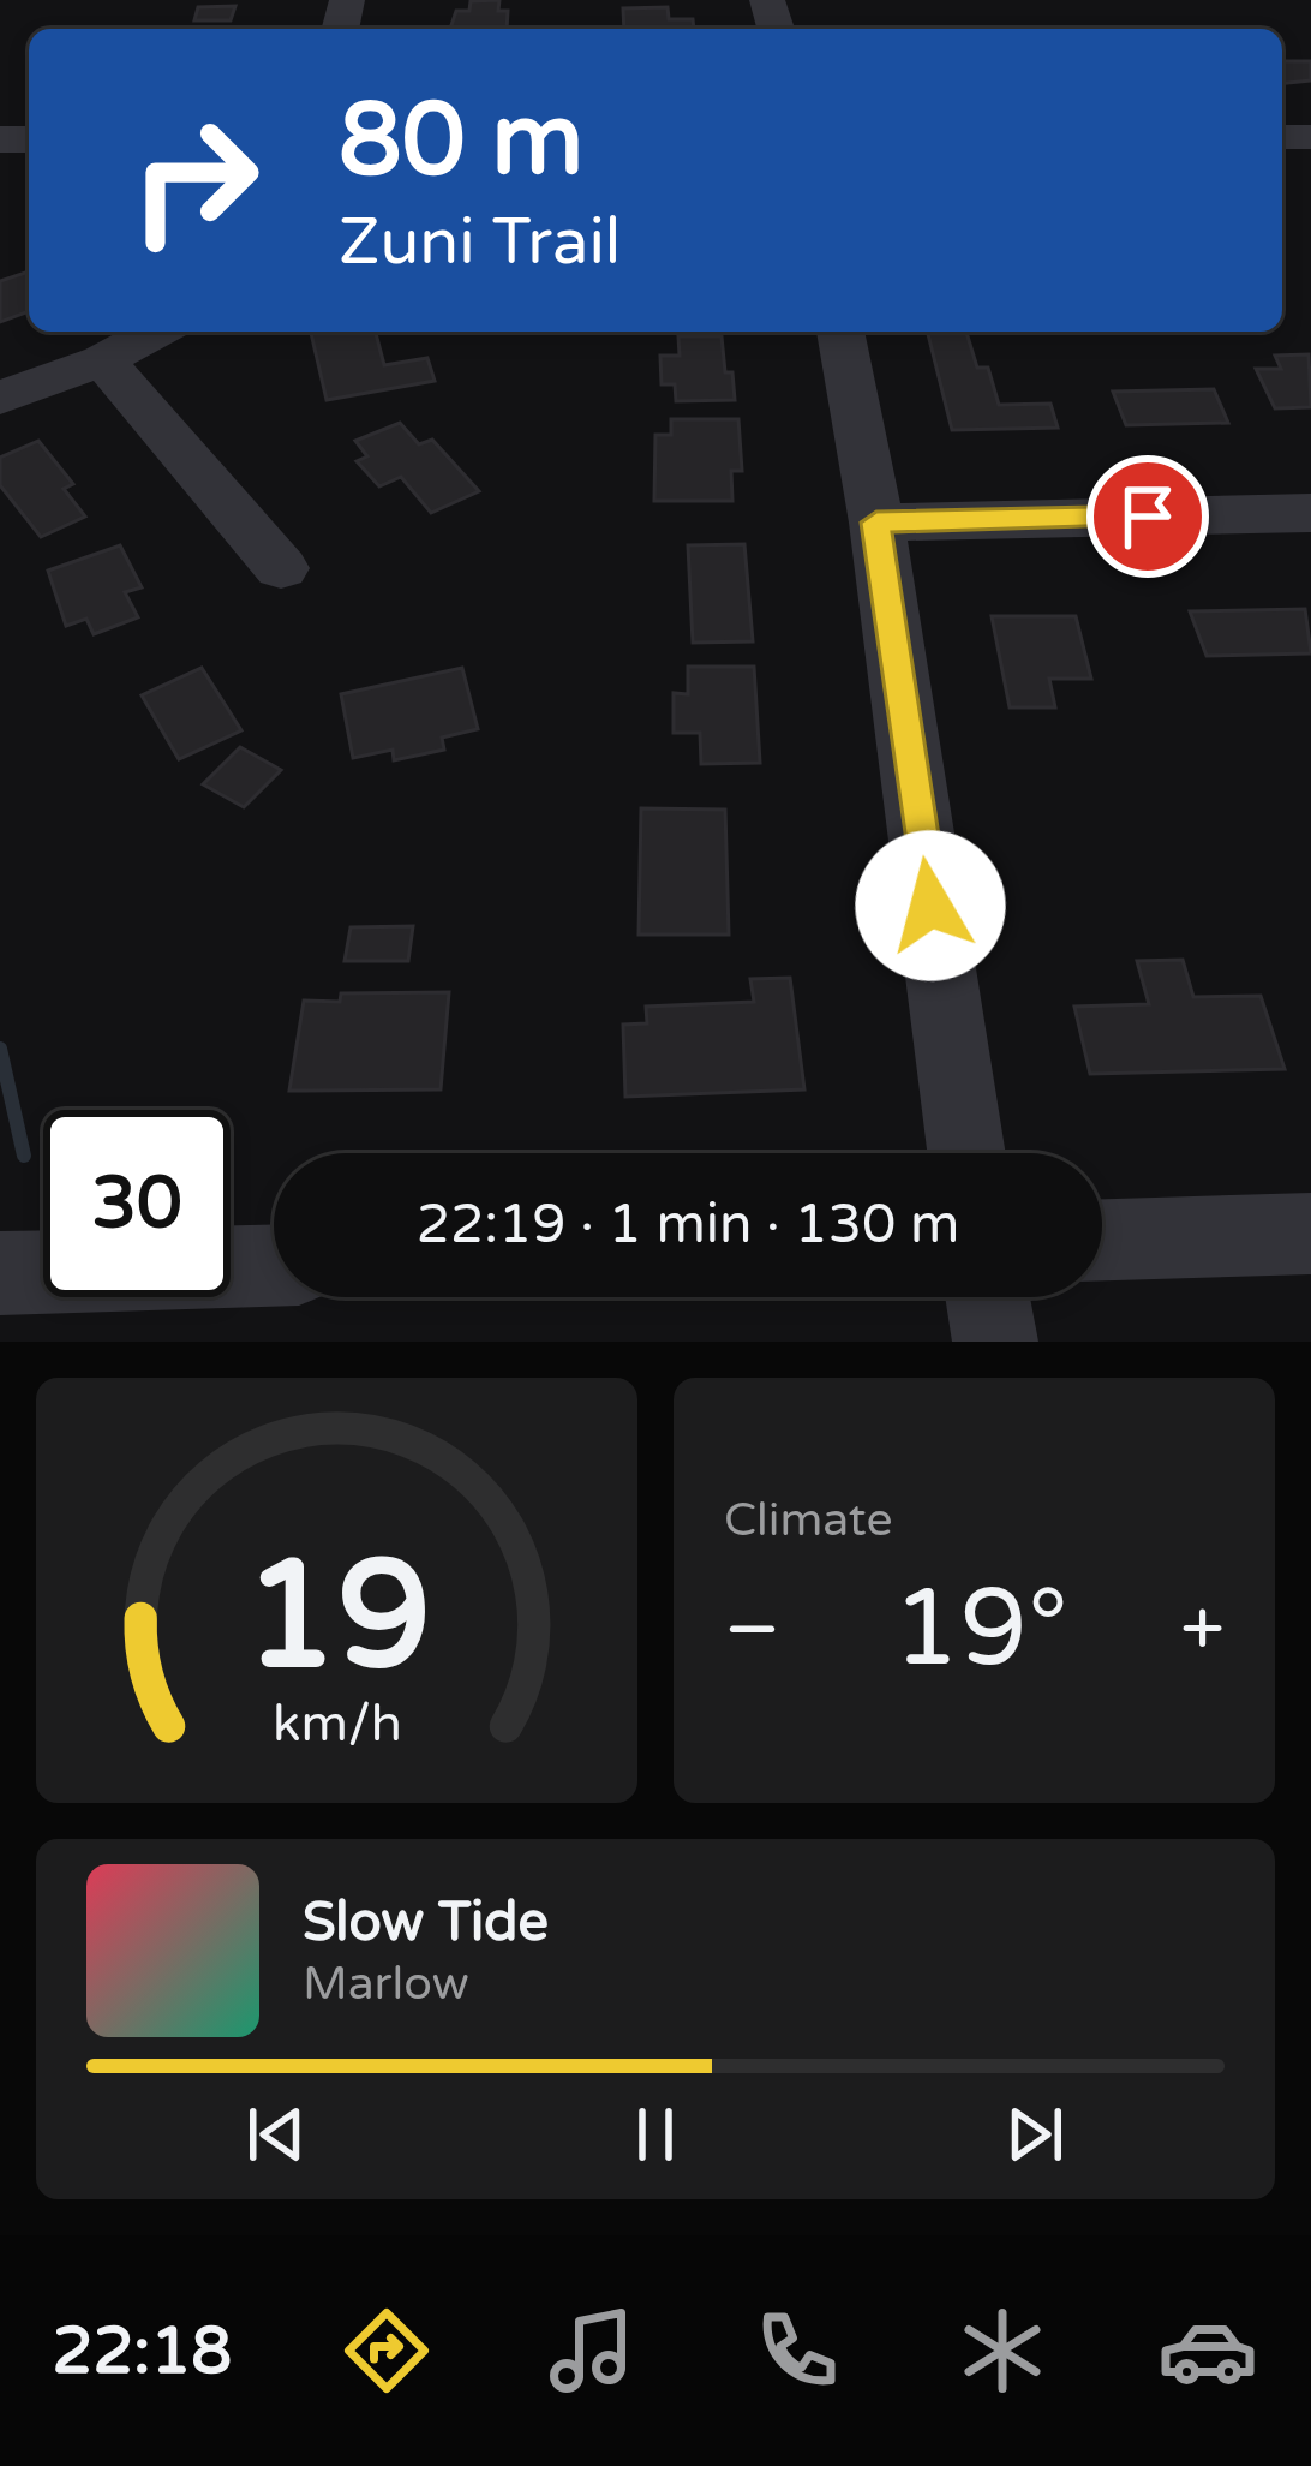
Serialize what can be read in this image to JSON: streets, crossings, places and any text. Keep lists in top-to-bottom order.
{
  "page": {
    "turn": ["80 m", "Zuni Trail"],
    "limit": "30",
    "trip": "22:19 · 1 min · 130 m",
    "tile": "Climate",
    "heat": ["−", "19°", "+"],
    "song": ["Slow Tide", "Marlow"],
    "tabs": "22:18",
    "gauge": ["19", "km/h"]
  }
}
